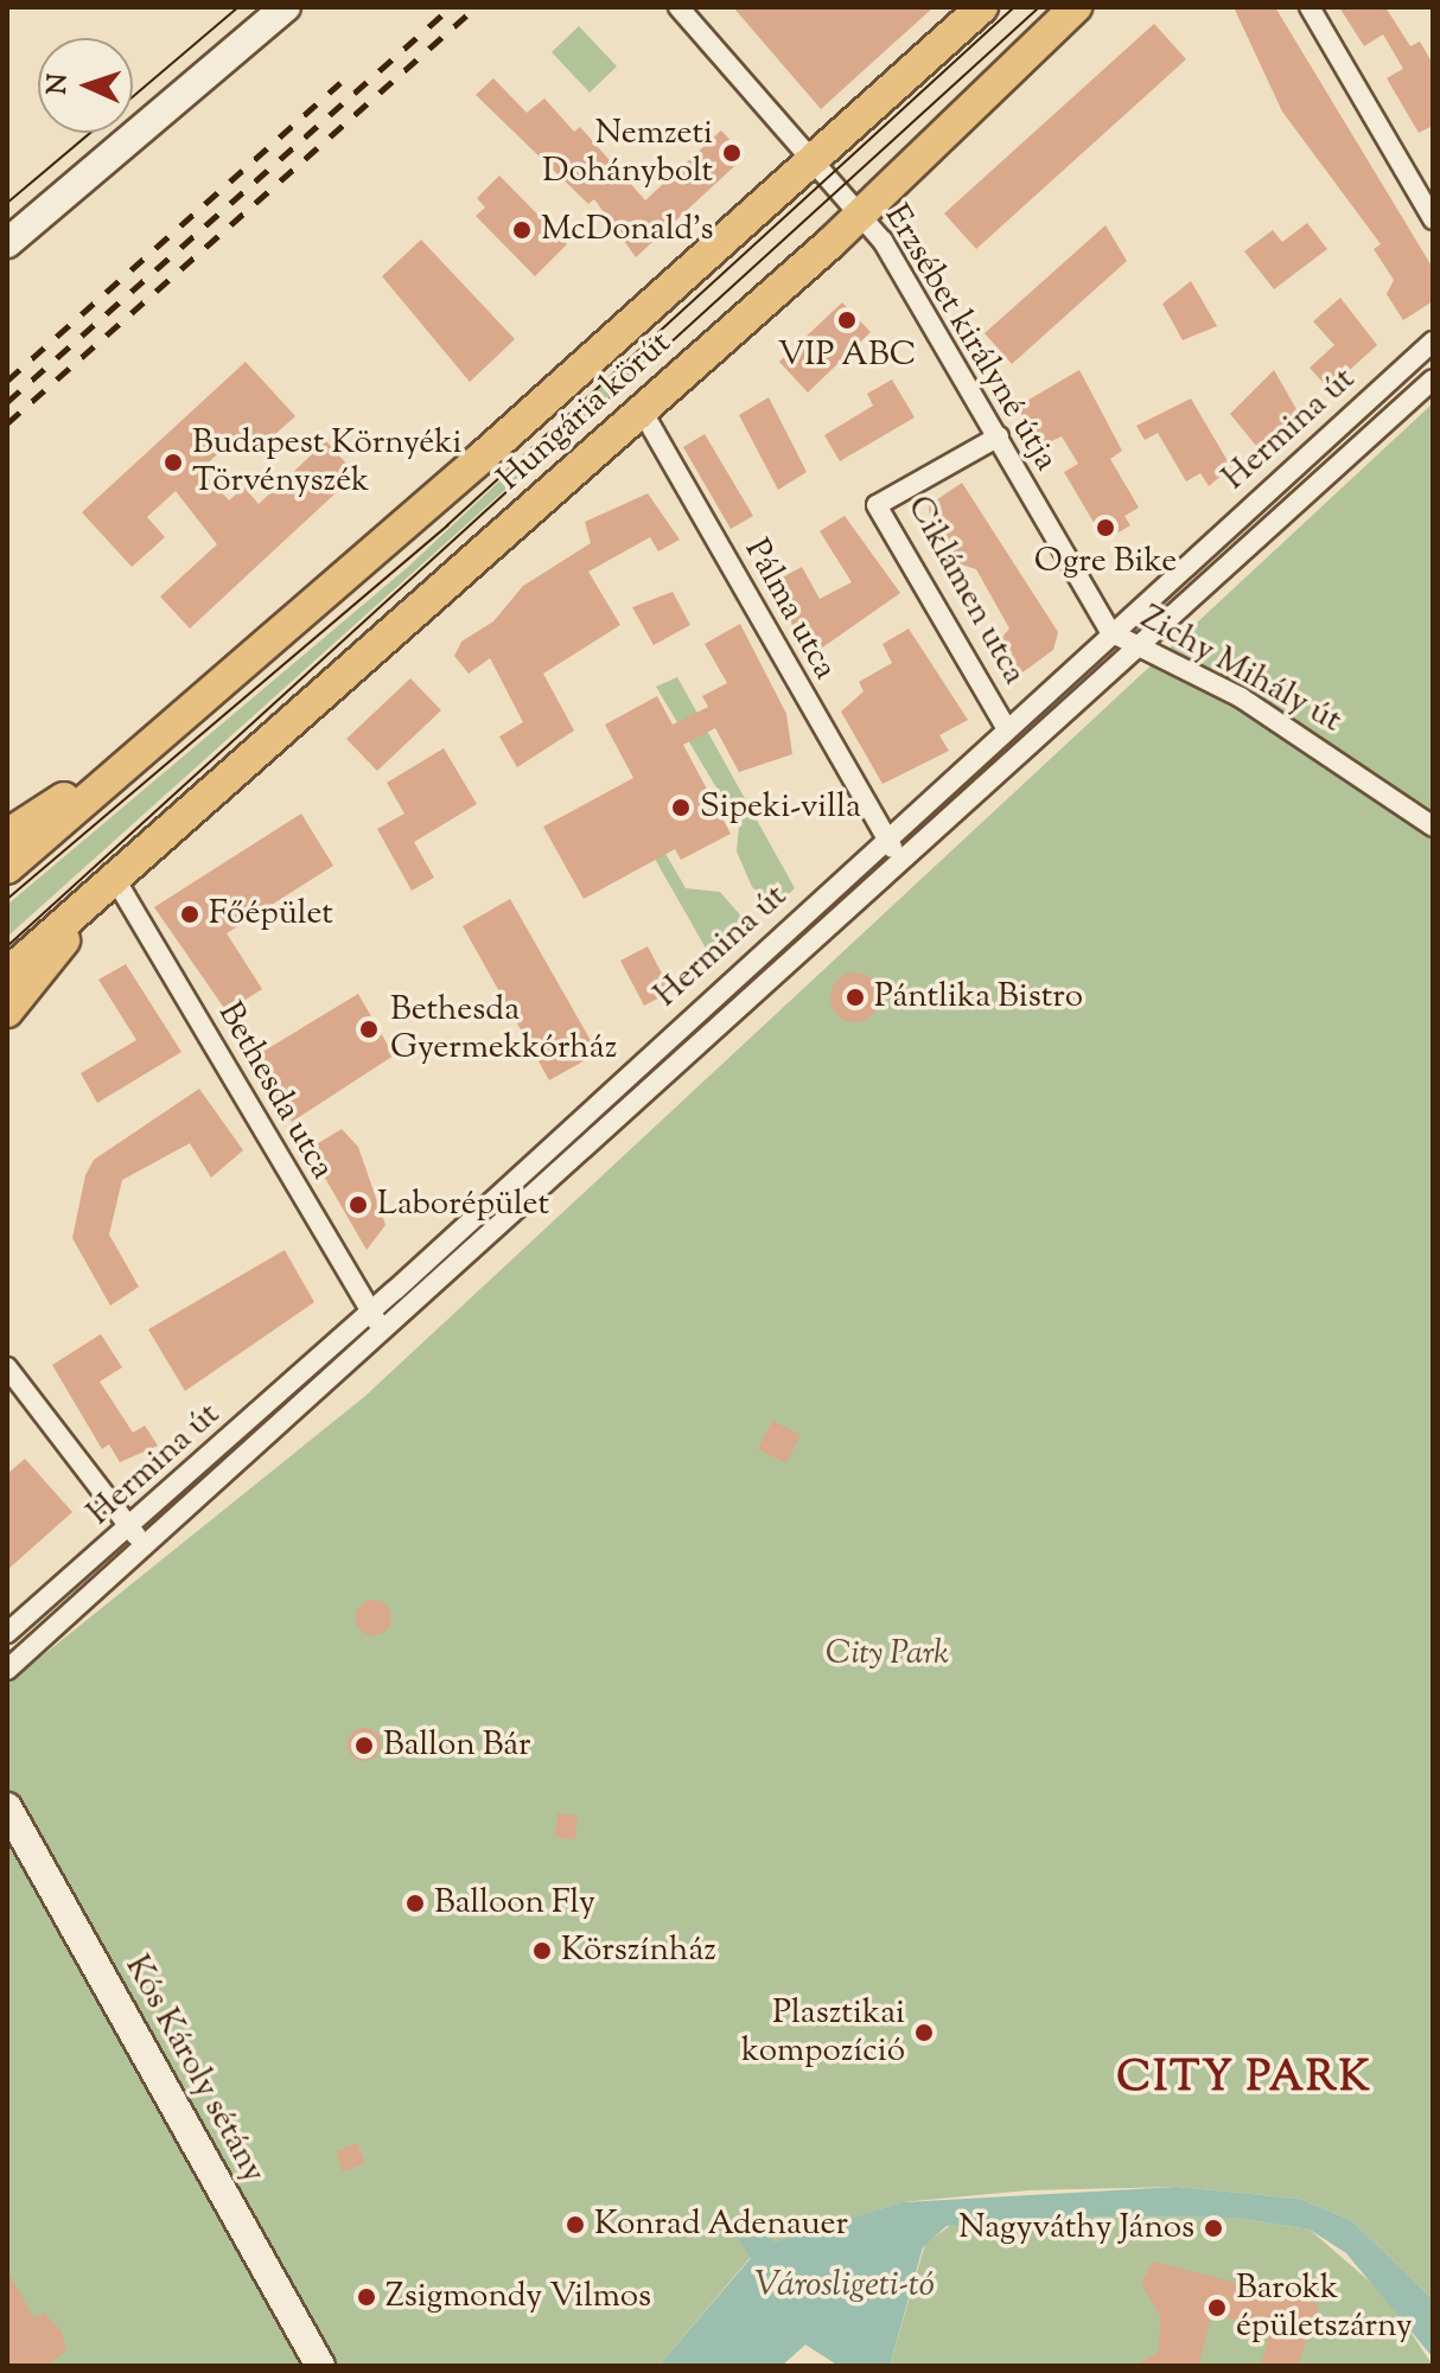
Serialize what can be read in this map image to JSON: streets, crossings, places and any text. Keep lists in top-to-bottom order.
{
  "streets": {
    "main road": ["Hungária körút"],
    "street": [
      "Erzsébet királyné útja",
      "Hermina út",
      "Ciklámen utca",
      "Pálma utca",
      "Zichy Mihály út",
      "Bethesda utca",
      "Kós Károly sétány"
    ]
  },
  "crossings": [
    ["Erzsébet királyné útja", "Hungária körút"],
    ["Erzsébet királyné útja", "Hermina út"],
    ["Erzsébet királyné útja", "Ciklámen utca"],
    ["Erzsébet királyné útja", "Zichy Mihály út"],
    ["Hungária körút", "Pálma utca"],
    ["Hungária körút", "Bethesda utca"],
    ["Hermina út", "Ciklámen utca"],
    ["Hermina út", "Pálma utca"],
    ["Hermina út", "Zichy Mihály út"],
    ["Hermina út", "Bethesda utca"]
  ],
  "districts": ["CITY PARK"],
  "water": ["Városligeti-tó"],
  "parks": ["City Park"],
  "places": [
    "Nemzeti Dohánybolt",
    "McDonald's",
    "VIP ABC",
    "Budapest Környéki Törvényszék",
    "Ogre Bike",
    "Sipeki-villa",
    "Főépület",
    "Pántlika Bistro",
    "Bethesda Gyermekkórház",
    "Laborépület",
    "Ballon Bár",
    "Balloon Fly",
    "Körszínház",
    "Plasztikai kompozíció",
    "Konrad Adenauer",
    "Nagyváthy János",
    "Zsigmondy Vilmos",
    "Barokk épületszárny"
  ],
  "north": "left"
}
